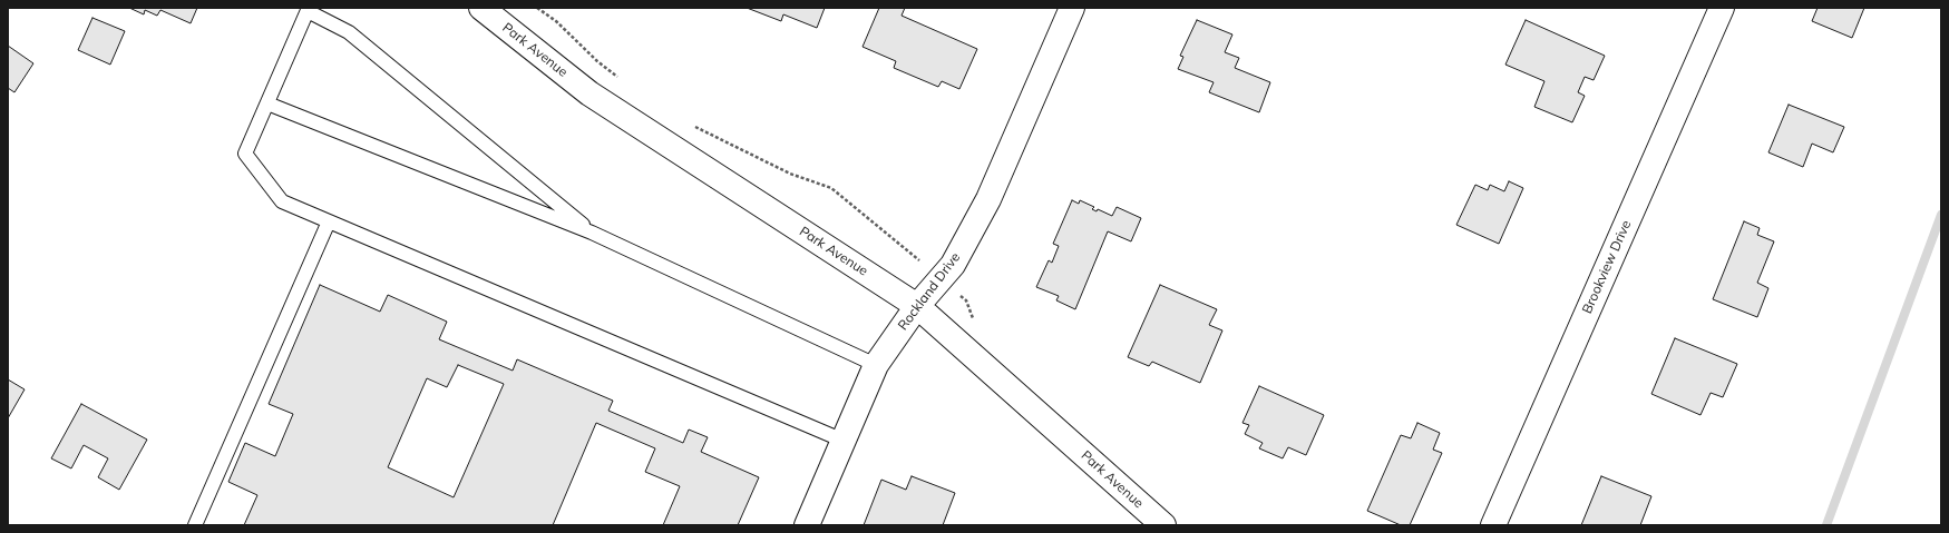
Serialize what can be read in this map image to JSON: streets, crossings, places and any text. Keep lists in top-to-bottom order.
{
  "streets": {
    "street": ["Park Avenue", "Brookview Drive", "Rockland Drive"]
  },
  "crossings": [
    ["Park Avenue", "Rockland Drive"]
  ]
}
